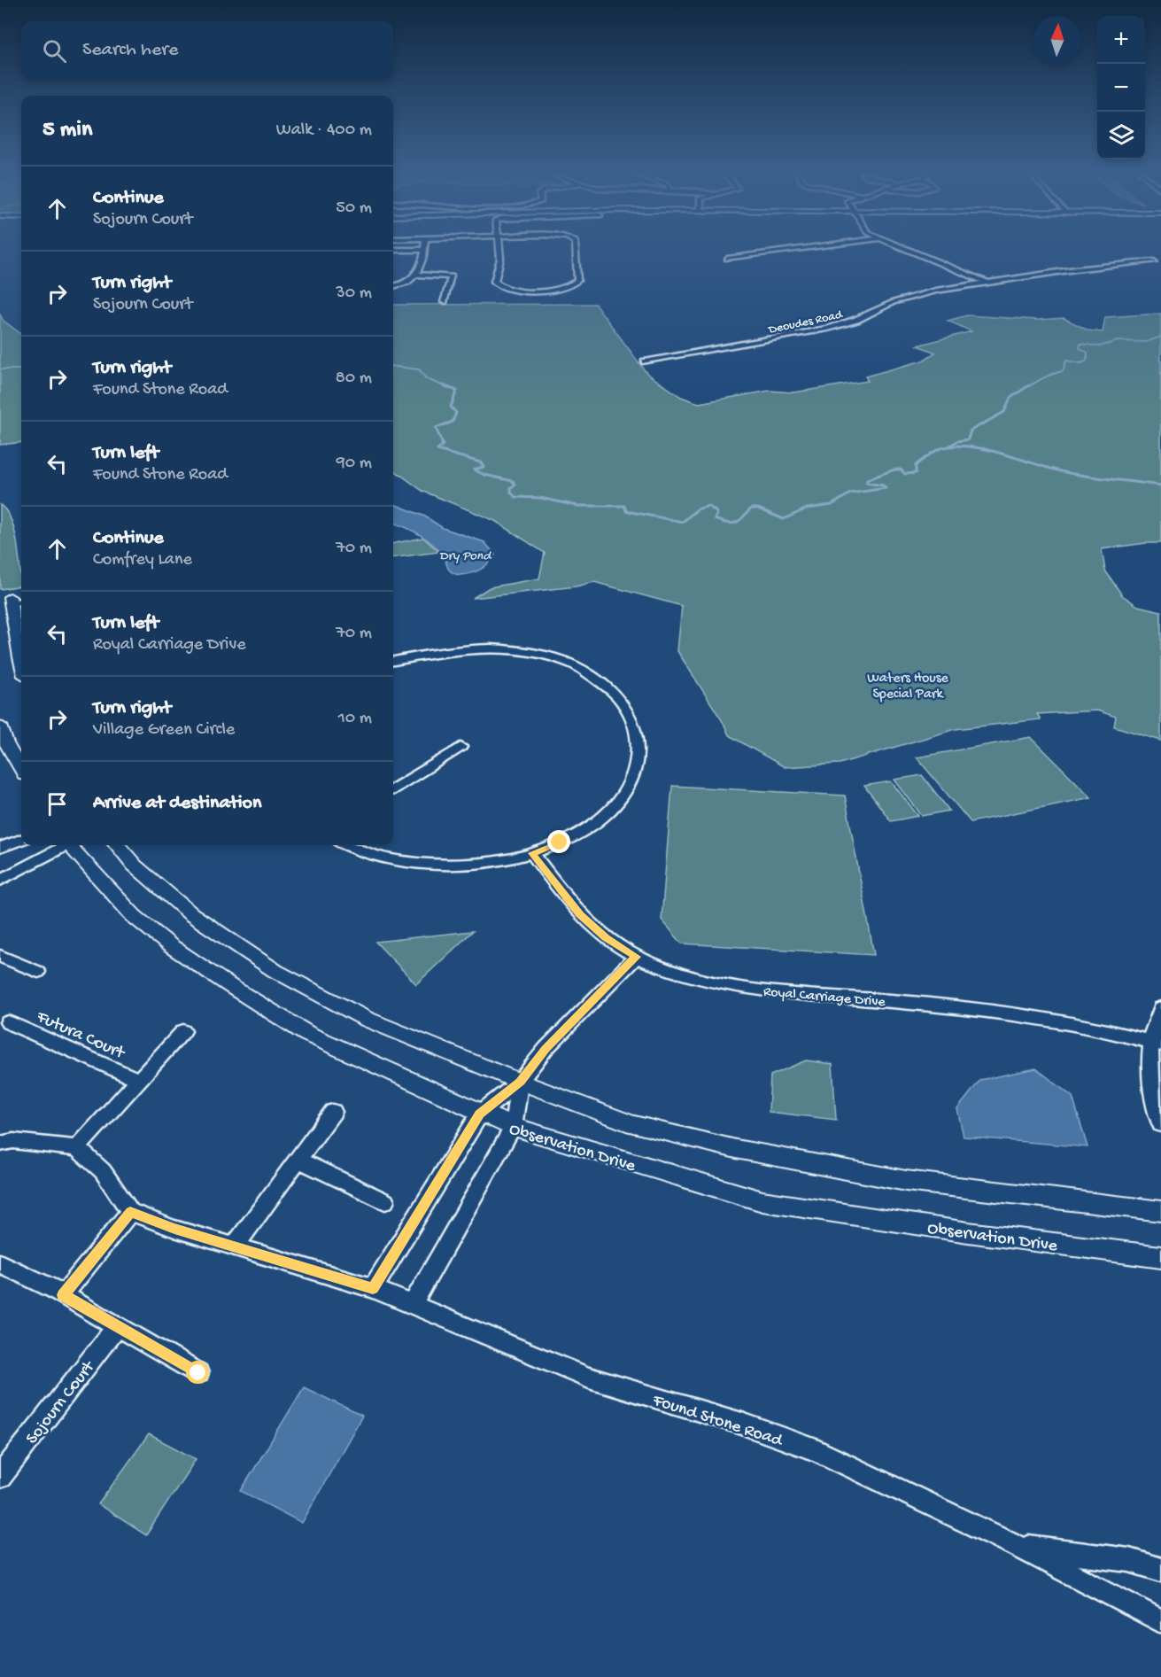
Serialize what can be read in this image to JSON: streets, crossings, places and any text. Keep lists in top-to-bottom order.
{
  "streets": {
    "street": [
      "Deoudes Road",
      "Royal Carriage Drive",
      "Futura Court",
      "Observation Drive",
      "Sojourn Court",
      "Found Stone Road"
    ]
  },
  "water": ["Dry Pond"],
  "parks": ["Waters House Special Park"],
  "north": "top",
  "page": {
    "map_buttons": ["+", "−"],
    "search": "Search here",
    "heading": ["5 min", "Walk · 400 m"],
    "list": [
      ["Continue", "Sojourn Court", "50 m"],
      ["Turn right", "Sojourn Court", "30 m"],
      ["Turn right", "Found Stone Road", "80 m"],
      ["Turn left", "Found Stone Road", "90 m"],
      ["Continue", "Comfrey Lane", "70 m"],
      ["Turn left", "Royal Carriage Drive", "70 m"],
      ["Turn right", "Village Green Circle", "10 m"],
      "Arrive at destination"
    ]
  }
}
